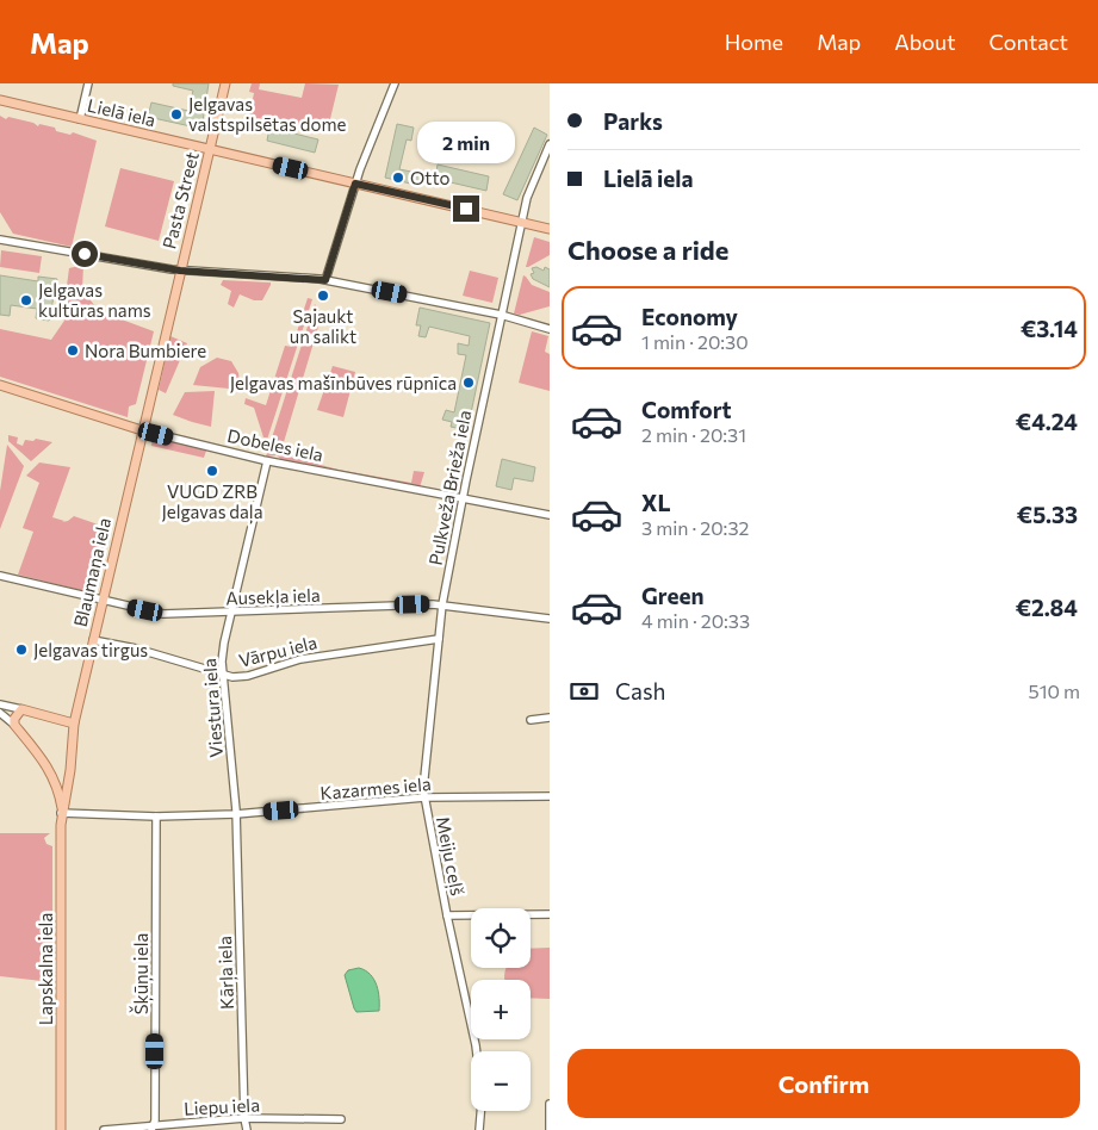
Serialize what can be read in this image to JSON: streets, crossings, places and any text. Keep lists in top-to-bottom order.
{
  "streets": {
    "main road": [
      "Lielā iela",
      "Pasta Street",
      "Dobeles iela",
      "Blaumaņa iela",
      "Lapskalna iela"
    ],
    "street": [
      "Pulkveža Brieža iela",
      "Ausekļa iela",
      "Vārpu iela",
      "Viestura iela",
      "Kazarmes iela",
      "Meiju ceļš",
      "Kārļa iela",
      "Šķūņu iela",
      "Liepu iela"
    ]
  },
  "crossings": [
    ["Lielā iela", "Pasta Street"],
    ["Lielā iela", "Pulkveža Brieža iela"],
    ["Pasta Street", "Dobeles iela"],
    ["Pasta Street", "Blaumaņa iela"],
    ["Dobeles iela", "Pulkveža Brieža iela"],
    ["Dobeles iela", "Blaumaņa iela"],
    ["Dobeles iela", "Viestura iela"],
    ["Pulkveža Brieža iela", "Ausekļa iela"],
    ["Pulkveža Brieža iela", "Vārpu iela"],
    ["Pulkveža Brieža iela", "Kazarmes iela"],
    ["Pulkveža Brieža iela", "Meiju ceļš"],
    ["Blaumaņa iela", "Ausekļa iela"],
    ["Blaumaņa iela", "Vārpu iela"],
    ["Blaumaņa iela", "Lapskalna iela"],
    ["Ausekļa iela", "Viestura iela"],
    ["Vārpu iela", "Viestura iela"],
    ["Viestura iela", "Kazarmes iela"],
    ["Viestura iela", "Kārļa iela"],
    ["Kazarmes iela", "Meiju ceļš"],
    ["Kazarmes iela", "Lapskalna iela"],
    ["Kazarmes iela", "Kārļa iela"],
    ["Kazarmes iela", "Šķūņu iela"],
    ["Kārļa iela", "Liepu iela"],
    ["Šķūņu iela", "Liepu iela"]
  ],
  "places": [
    "Jelgavas valstspilsētas dome",
    "Otto",
    "Sajaukt un salikt",
    "Jelgavas kultūras nams",
    "Nora Bumbiere",
    "Jelgavas mašīnbūves rūpnīca",
    "VUGD ZRB Jelgavas daļa",
    "Jelgavas tirgus"
  ],
  "page": {
    "header": "Map",
    "nav": [
      "Home",
      "Map",
      "About",
      "Contact"
    ],
    "banner": ["Parks", "Lielā iela"],
    "bubble": "2 min",
    "heading": "Choose a ride",
    "list": [
      {
        "name": "Economy",
        "note": "1 min · 20:30",
        "value": "€3.14"
      },
      {
        "name": "Comfort",
        "note": "2 min · 20:31",
        "value": "€4.24"
      },
      {
        "name": "XL",
        "note": "3 min · 20:32",
        "value": "€5.33"
      },
      {
        "name": "Green",
        "note": "4 min · 20:33",
        "value": "€2.84"
      }
    ],
    "pay": ["Cash", "510 m"],
    "map_buttons": ["+", "−"],
    "buttons": "Confirm"
  }
}
